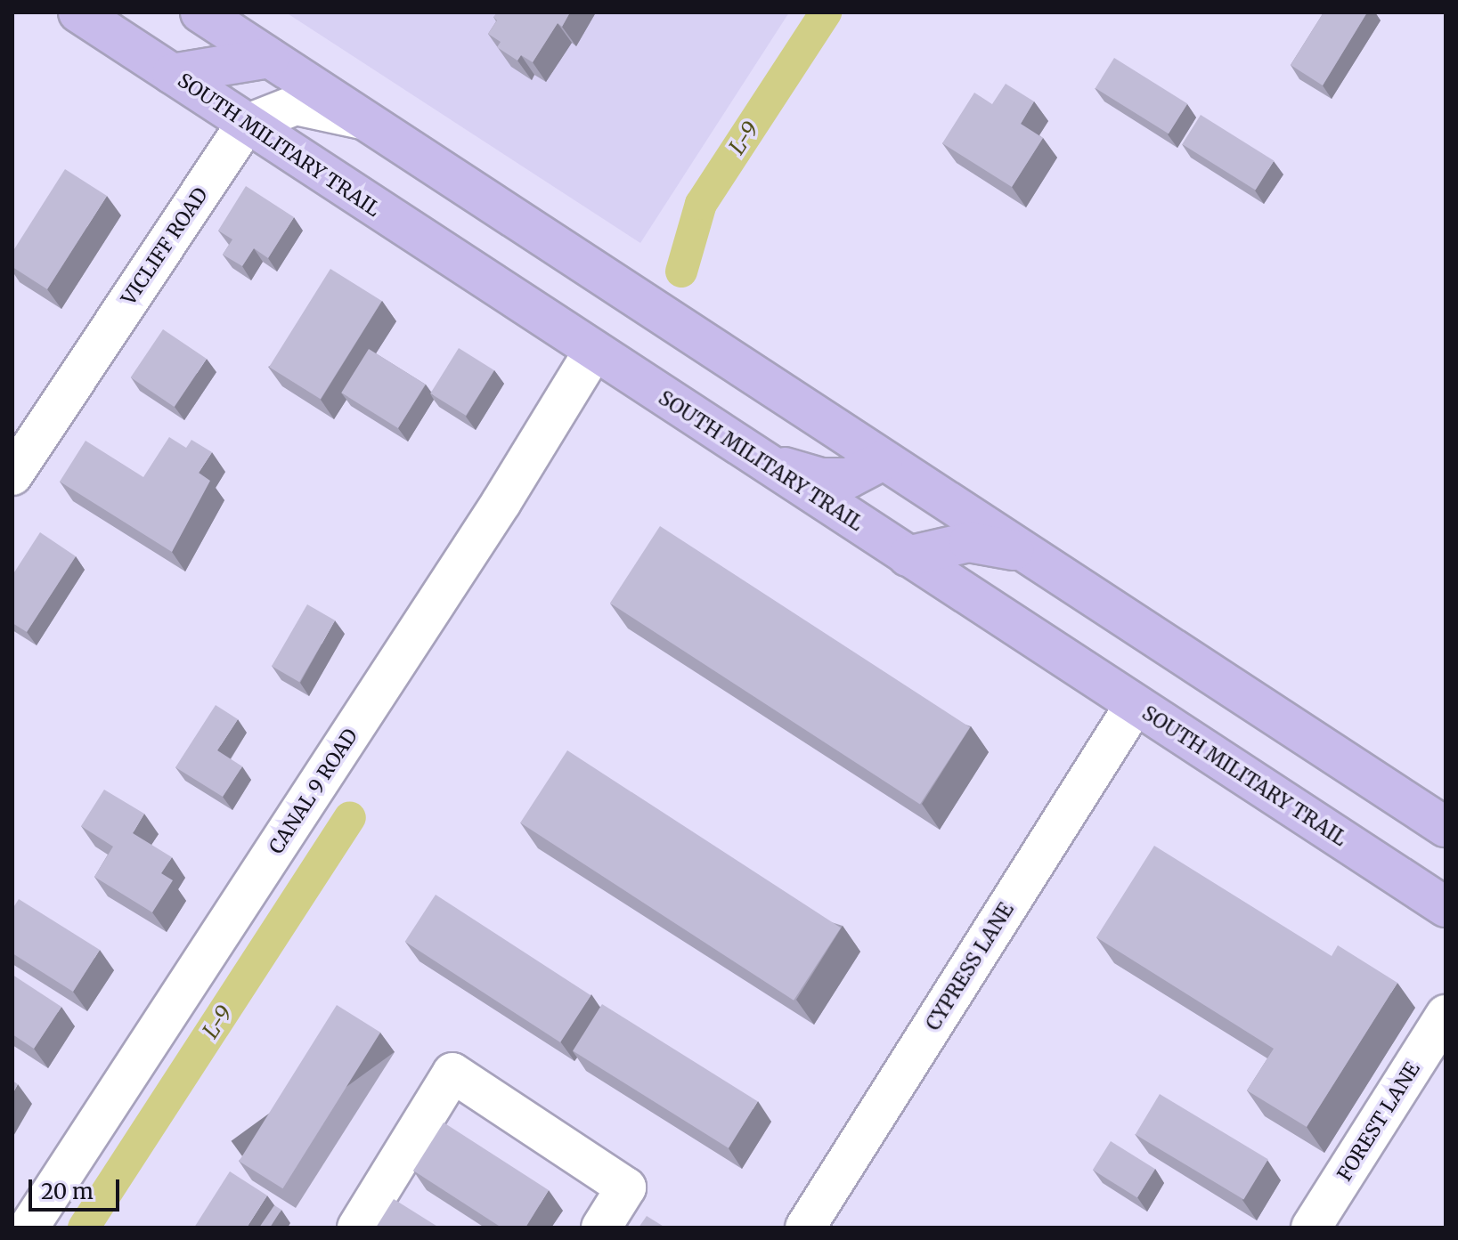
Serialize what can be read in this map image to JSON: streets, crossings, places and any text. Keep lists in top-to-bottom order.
{
  "streets": {
    "main road": ["SOUTH MILITARY TRAIL"],
    "street": [
      "VICLIFF ROAD",
      "CANAL 9 ROAD",
      "CYPRESS LANE",
      "FOREST LANE"
    ]
  },
  "crossings": [
    ["SOUTH MILITARY TRAIL", "VICLIFF ROAD"],
    ["SOUTH MILITARY TRAIL", "CANAL 9 ROAD"],
    ["SOUTH MILITARY TRAIL", "CYPRESS LANE"]
  ],
  "water": ["L-9"],
  "scale_bar": "20 m"
}
